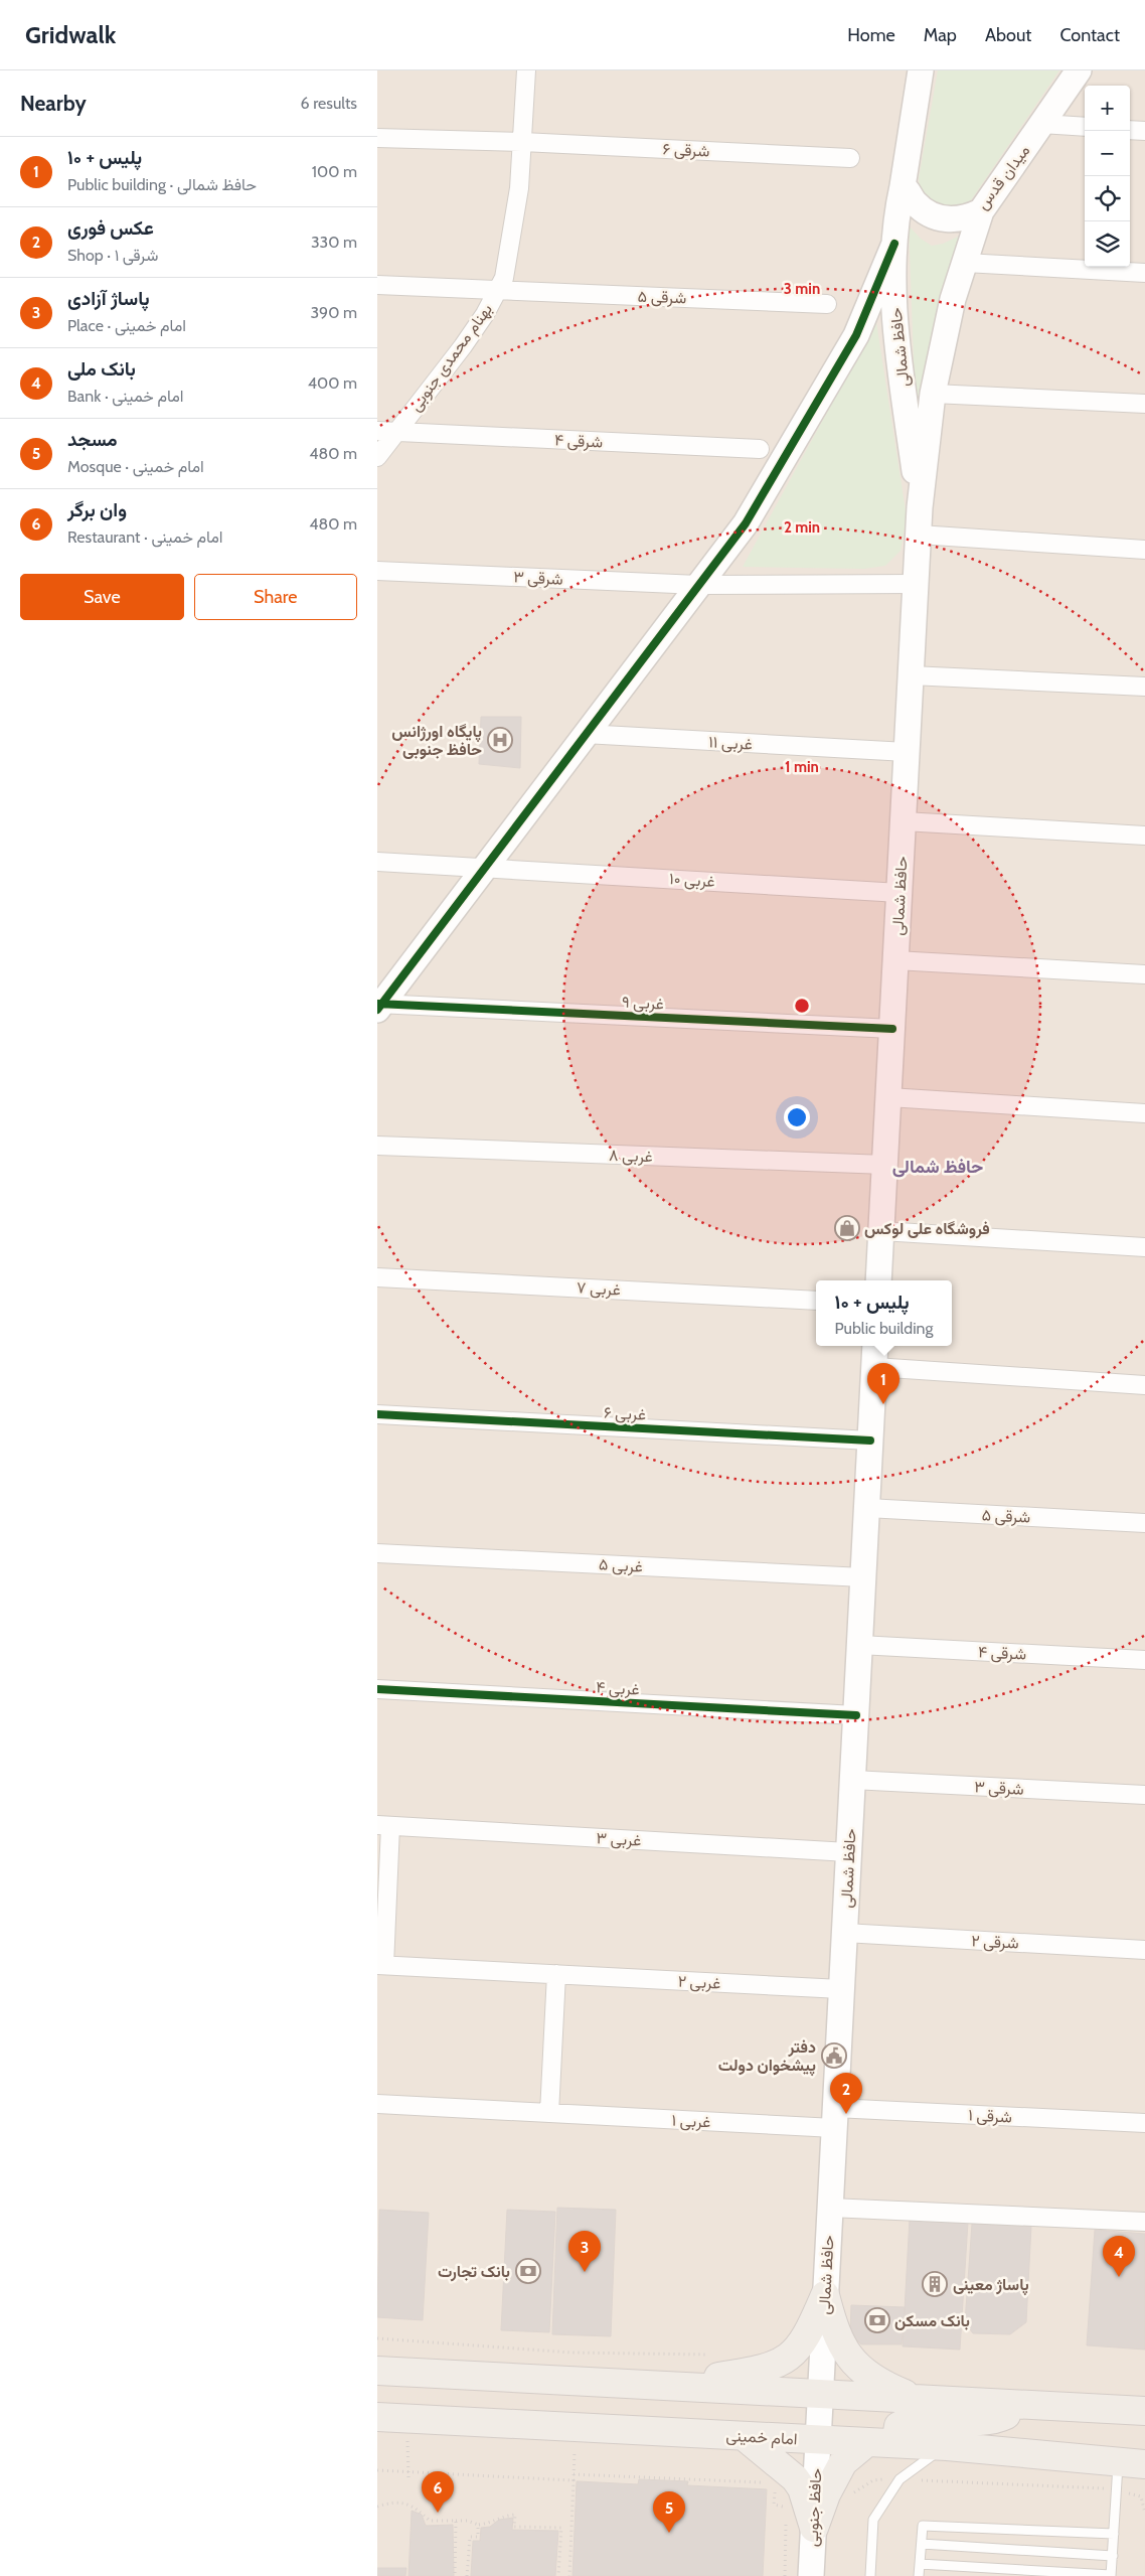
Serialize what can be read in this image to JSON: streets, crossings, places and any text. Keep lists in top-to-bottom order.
{
  "streets": {
    "main road": [
      "میدان قدس",
      "حافظ شمالی",
      "امام خمینی",
      "حافظ جنوبی"
    ],
    "street": [
      "۶ شرقی",
      "۵ شرقی",
      "بهنام محمدی جنوبی",
      "۴ شرقی",
      "۳ شرقی",
      "۱۱ غربی",
      "۱۰ غربی",
      "۹ غربی",
      "۸ غربی",
      "۷ غربی",
      "۶ غربی",
      "۵ غربی",
      "۴ غربی",
      "۳ غربی",
      "۲ شرقی",
      "۲ غربی",
      "۱ شرقی",
      "۱ غربی"
    ]
  },
  "crossings": [
    ["۶ شرقی", "بهنام محمدی جنوبی"],
    ["میدان قدس", "حافظ شمالی"],
    ["۵ شرقی", "حافظ شمالی"],
    ["۵ شرقی", "بهنام محمدی جنوبی"],
    ["حافظ شمالی", "۴ شرقی"],
    ["حافظ شمالی", "۳ شرقی"],
    ["حافظ شمالی", "۱۱ غربی"],
    ["حافظ شمالی", "۱۰ غربی"],
    ["حافظ شمالی", "۹ غربی"],
    ["حافظ شمالی", "۸ غربی"],
    ["حافظ شمالی", "۶ غربی"],
    ["حافظ شمالی", "۵ غربی"],
    ["حافظ شمالی", "۴ غربی"],
    ["حافظ شمالی", "۳ غربی"],
    ["حافظ شمالی", "۲ شرقی"],
    ["حافظ شمالی", "۲ غربی"],
    ["حافظ شمالی", "۱ شرقی"],
    ["حافظ شمالی", "۱ غربی"],
    ["حافظ شمالی", "امام خمینی"],
    ["حافظ شمالی", "حافظ جنوبی"],
    ["بهنام محمدی جنوبی", "۴ شرقی"],
    ["۱ شرقی", "۱ غربی"],
    ["امام خمینی", "حافظ جنوبی"]
  ],
  "districts": ["حافظ شمالی"],
  "places": {
    "hospital": ["پایگاه اورژانس حافظ جنوبی"],
    "shop": ["فروشگاه علی لوکس"],
    "public building": ["دفتر پیشخوان دولت"],
    "bank": ["بانک تجارت", "بانک مسکن"],
    "building": ["پاساژ معینی"]
  },
  "page": {
    "header": "Gridwalk",
    "nav": [
      "Home",
      "Map",
      "About",
      "Contact"
    ],
    "heading": ["Nearby", "6 results"],
    "map_buttons": ["+", "−"],
    "list": [
      {
        "mark": "1",
        "name": "پلیس + ۱۰",
        "note": "Public building · حافظ شمالی",
        "value": "100 m"
      },
      {
        "mark": "2",
        "name": "عکس فوری",
        "note": "Shop · ۱ شرقی",
        "value": "330 m"
      },
      {
        "mark": "3",
        "name": "پاساژ آزادی",
        "note": "Place · امام خمینی",
        "value": "390 m"
      },
      {
        "mark": "4",
        "name": "بانک ملی",
        "note": "Bank · امام خمینی",
        "value": "400 m"
      },
      {
        "mark": "5",
        "name": "مسجد",
        "note": "Mosque · امام خمینی",
        "value": "480 m"
      },
      {
        "mark": "6",
        "name": "وان برگر",
        "note": "Restaurant · امام خمینی",
        "value": "480 m"
      }
    ],
    "buttons": ["Save", "Share"],
    "popup": ["پلیس + ۱۰", "Public building"],
    "pins": [
      "1",
      "2",
      "3",
      "4",
      "6",
      "5"
    ]
  },
  "rings": ["3 min", "2 min", "1 min"]
}
